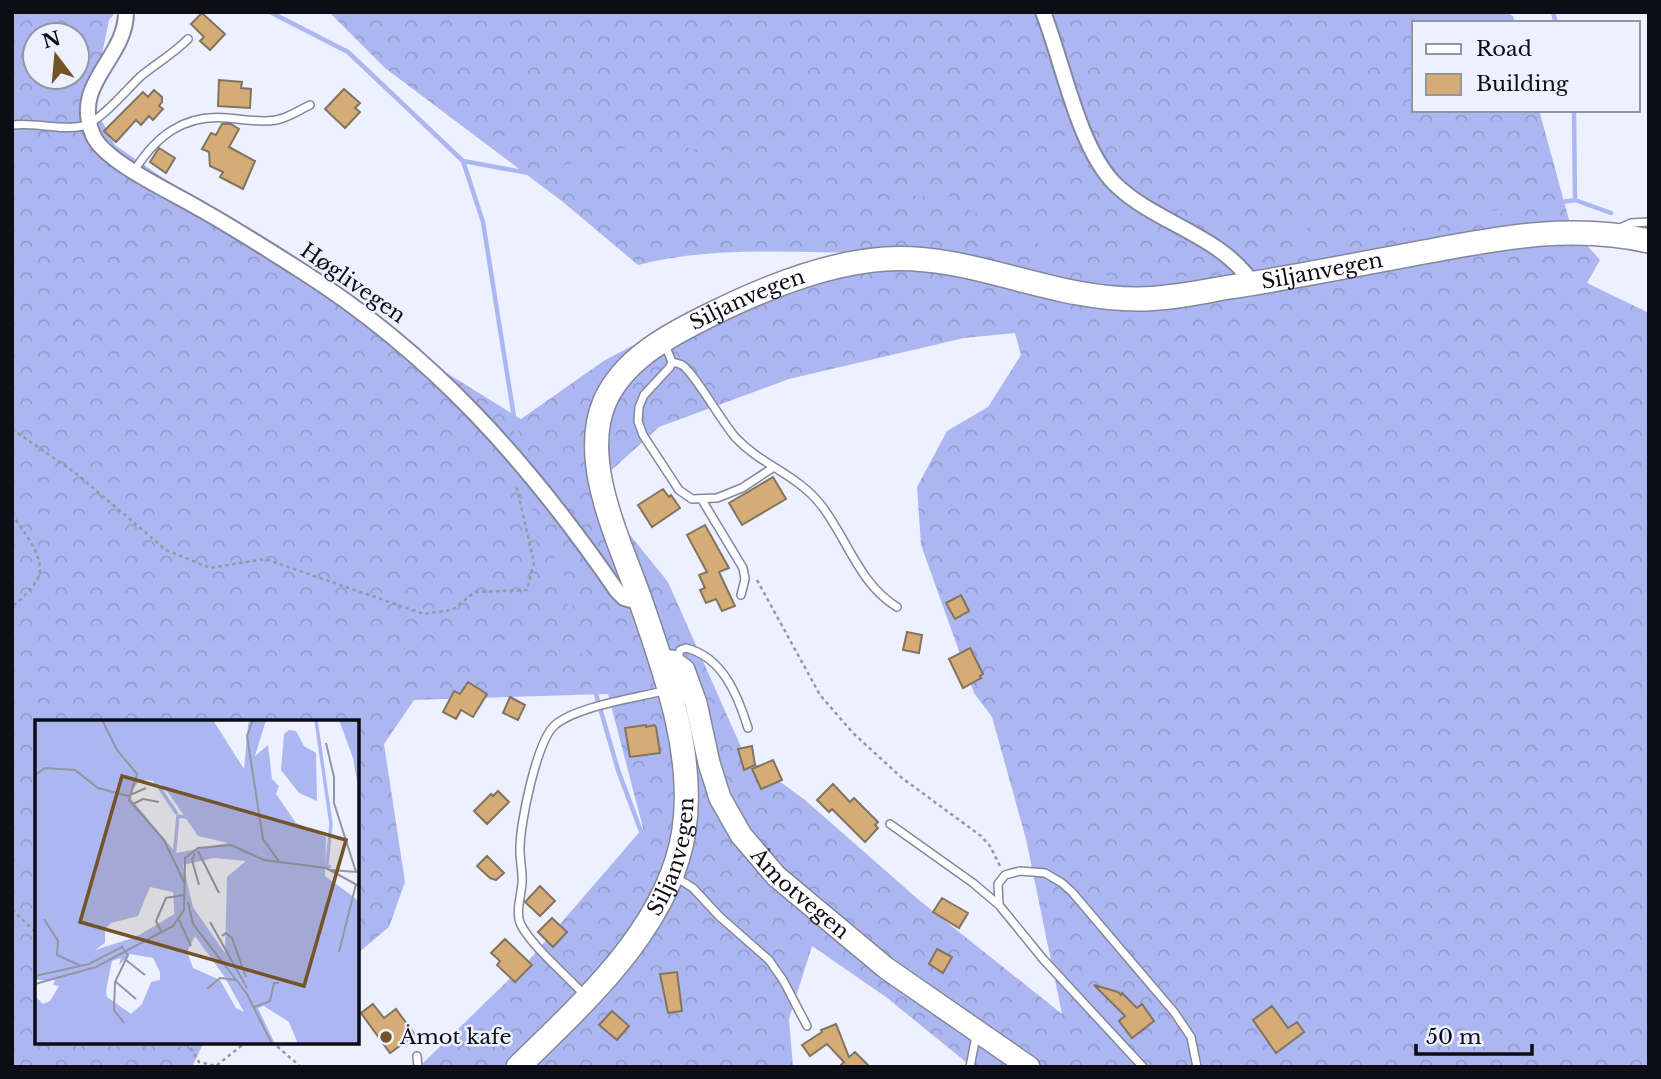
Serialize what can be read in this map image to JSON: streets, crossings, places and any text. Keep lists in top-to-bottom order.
{
  "streets": {
    "main road": ["Siljanvegen", "Åmotvegen"],
    "street": ["Høglivegen"]
  },
  "crossings": [
    ["Siljanvegen", "Høglivegen"],
    ["Siljanvegen", "Åmotvegen"]
  ],
  "places": ["Åmot kafe"],
  "legend": ["Road", "Building"],
  "scale_bar": "50 m",
  "north": "top"
}
